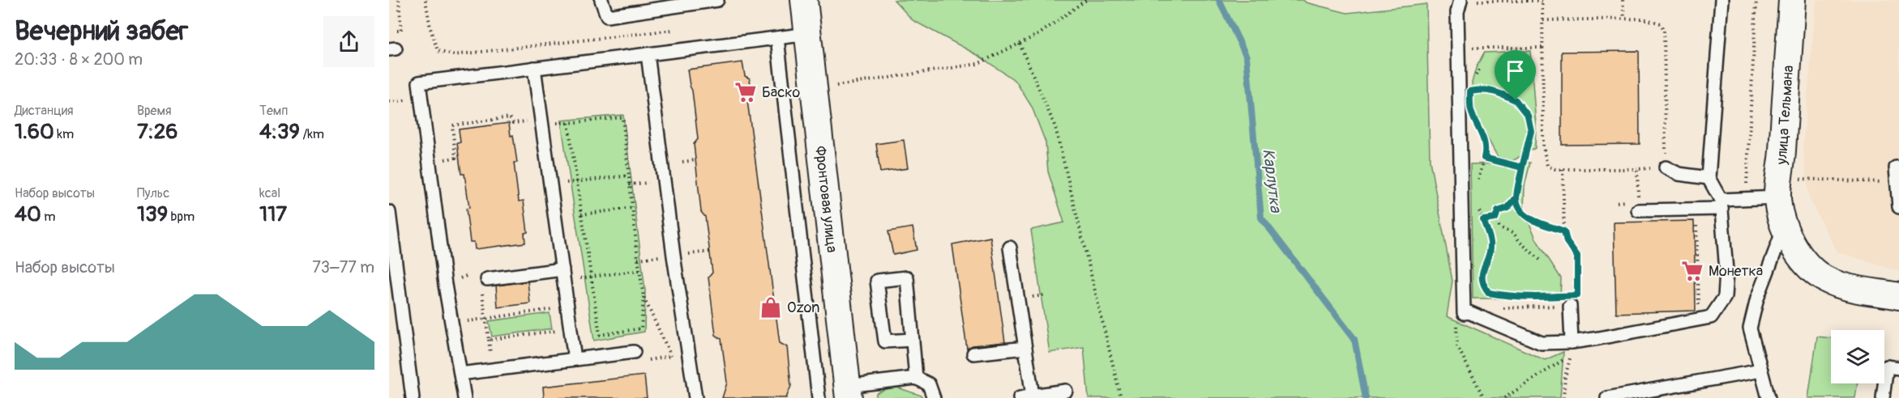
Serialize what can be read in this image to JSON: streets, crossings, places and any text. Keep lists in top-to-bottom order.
{
  "streets": {
    "street": ["улица Тельмана", "Фронтовая улица"]
  },
  "water": ["Карлутка"],
  "places": {
    "supermarket": ["Баско", "Монетка"],
    "shop": ["Ozon"]
  },
  "page": {
    "heading": ["Вечерний забег", "20:33 · 8 × 200 m"],
    "stats": [
      ["Дистанция", "1.60 km"],
      ["Время", "7:26"],
      ["Темп", "4:39 /km"],
      ["Набор высоты", "40 m"],
      ["Пульс", "139 bpm"],
      ["kcal", "117"]
    ],
    "chart": ["Набор высоты", "73–77 m"]
  }
}
